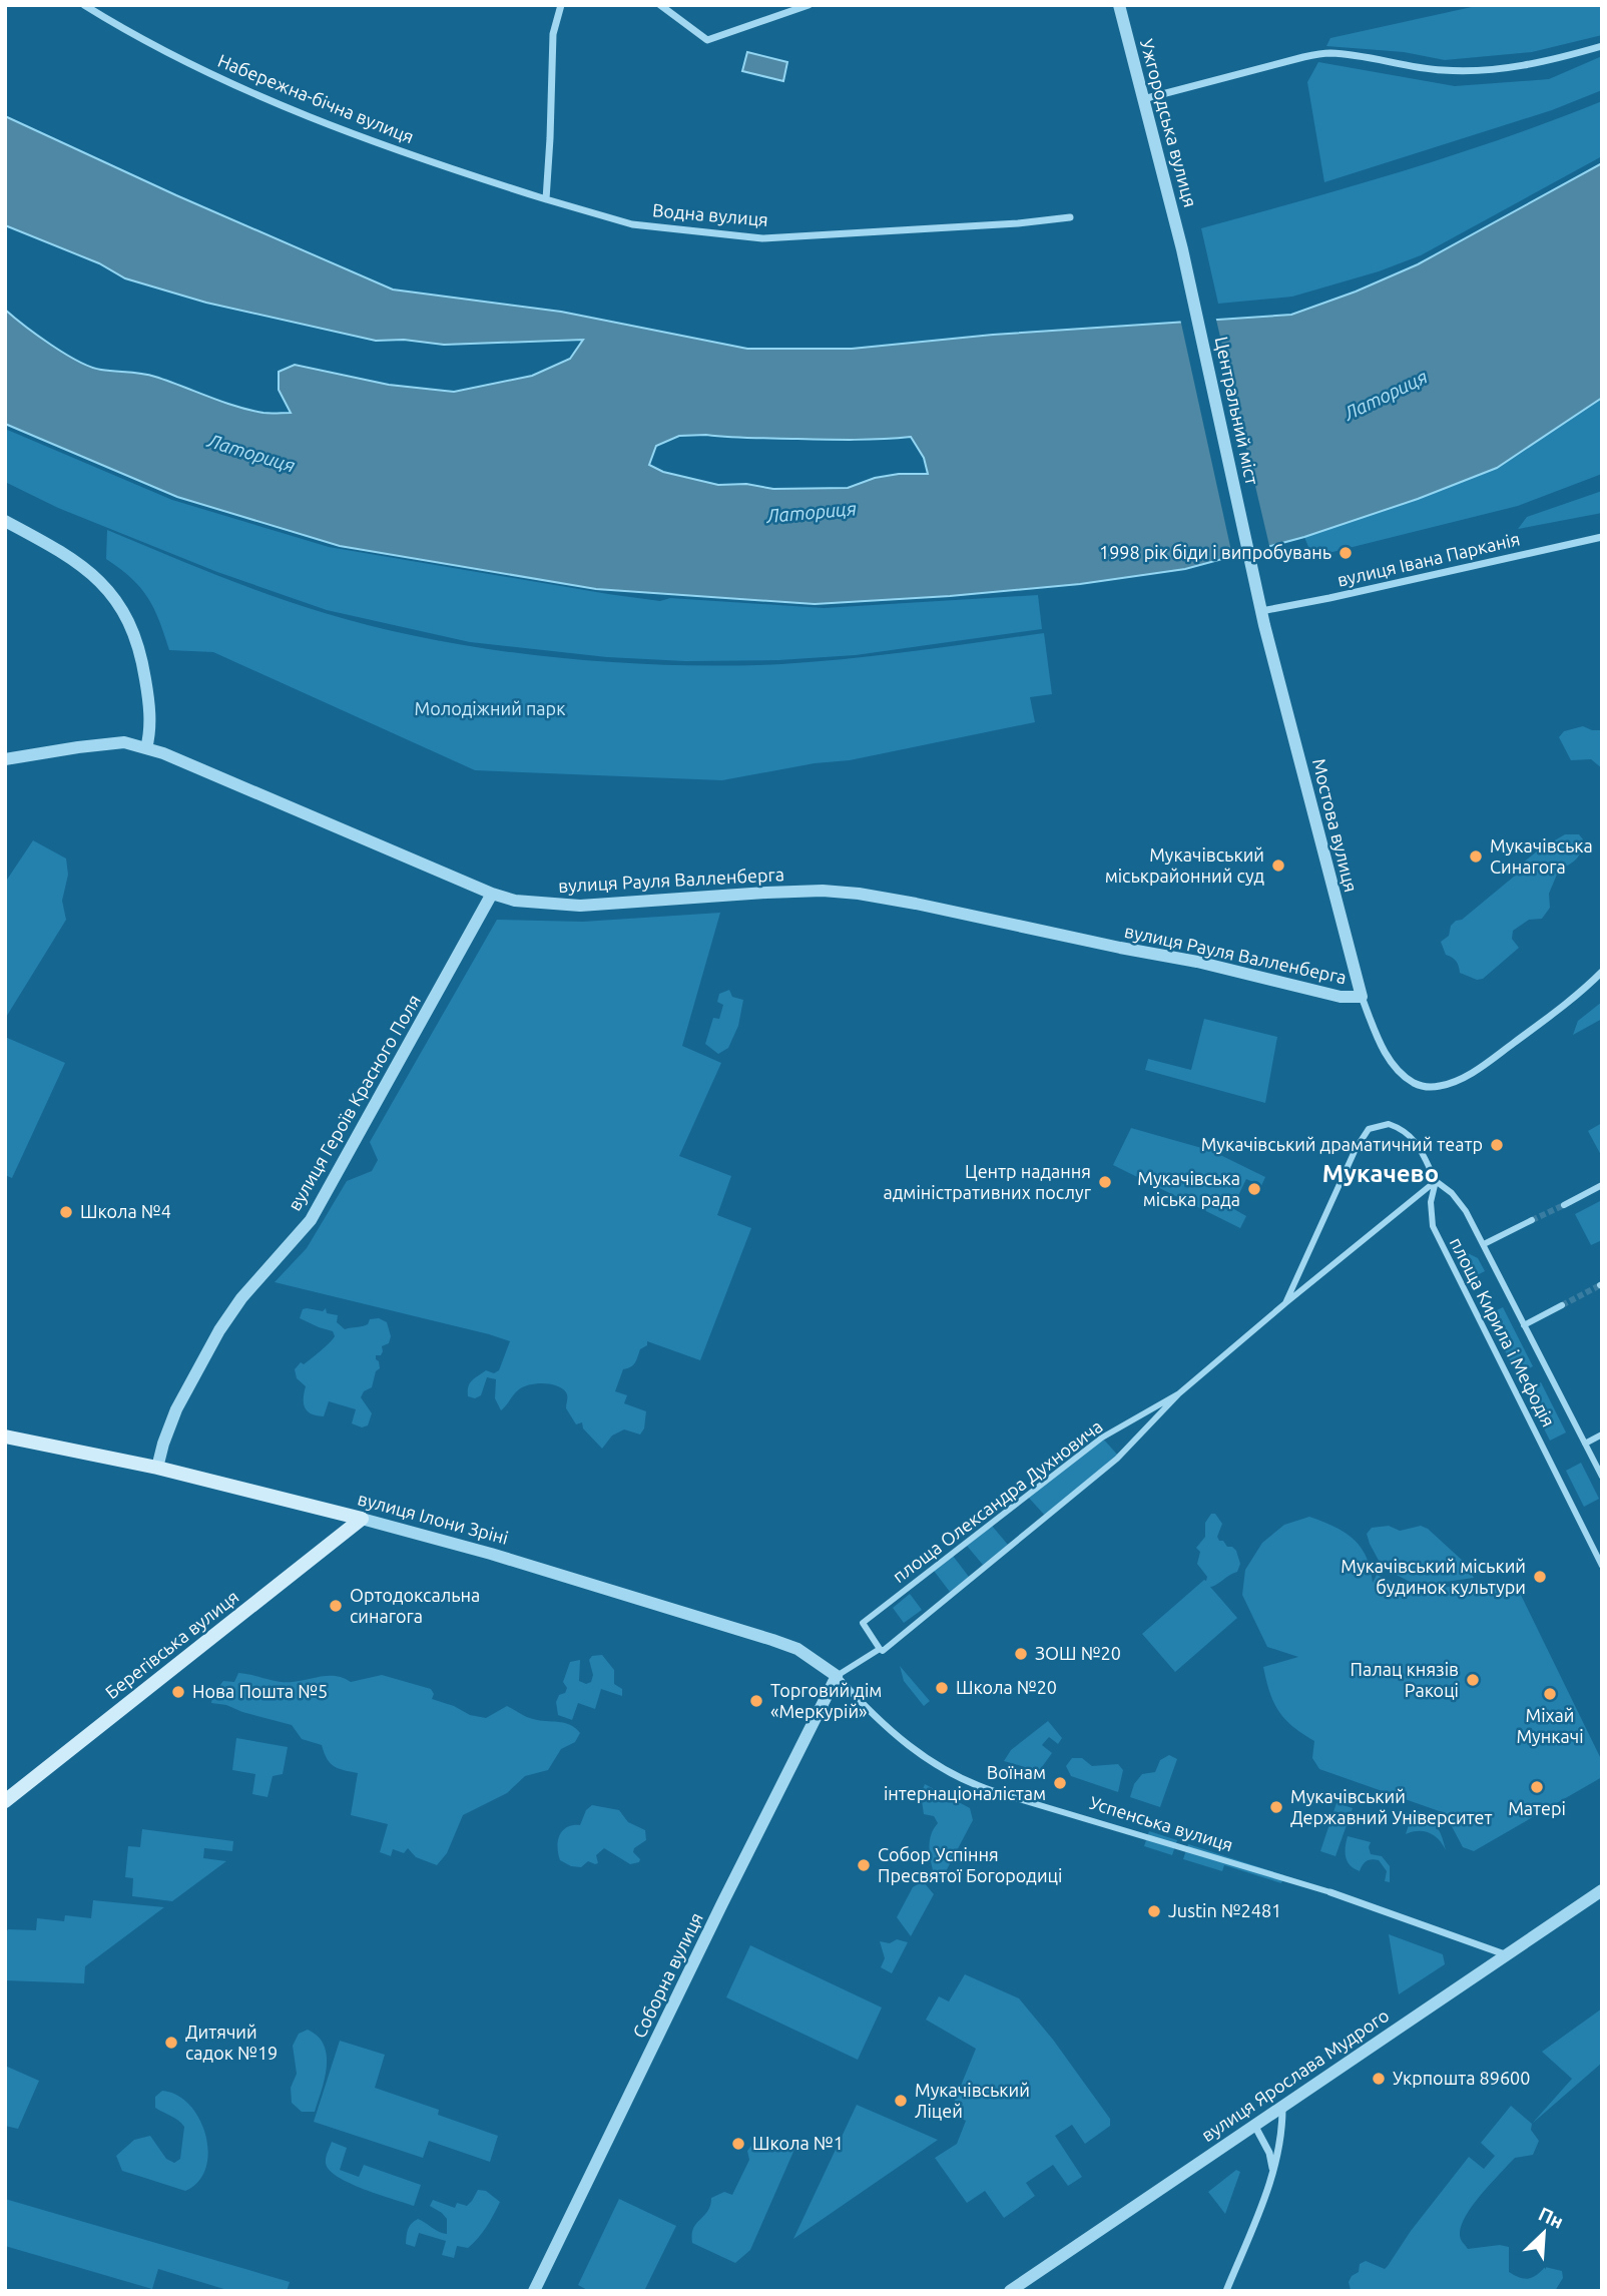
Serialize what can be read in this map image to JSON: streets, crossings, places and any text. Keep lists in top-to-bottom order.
{
  "streets": {
    "main road": ["вулиця Ілони Зріні", "Берегівська вулиця"],
    "street": [
      "Набережна-бічна вулиця",
      "Ужгородська вулиця",
      "Водна вулиця",
      "Центральний міст",
      "вулиця Івана Парканія",
      "Мостова вулиця",
      "вулиця Рауля Валленберга",
      "вулиця Героїв Красного Поля",
      "площа Кирила і Мефодія",
      "площа Олександра Духновича",
      "Успенська вулиця",
      "Соборна вулиця",
      "вулиця Ярослава Мудрого"
    ]
  },
  "crossings": [
    ["Набережна-бічна вулиця", "Водна вулиця"],
    ["Ужгородська вулиця", "Центральний міст"],
    ["Центральний міст", "Мостова вулиця"],
    ["вулиця Івана Парканія", "Мостова вулиця"],
    ["Мостова вулиця", "вулиця Рауля Валленберга"],
    ["вулиця Рауля Валленберга", "вулиця Героїв Красного Поля"],
    ["вулиця Героїв Красного Поля", "вулиця Ілони Зріні"],
    ["площа Кирила і Мефодія", "площа Олександра Духновича"],
    ["площа Олександра Духновича", "вулиця Ілони Зріні"],
    ["площа Олександра Духновича", "Успенська вулиця"],
    ["площа Олександра Духновича", "Соборна вулиця"],
    ["вулиця Ілони Зріні", "Берегівська вулиця"],
    ["вулиця Ілони Зріні", "Успенська вулиця"],
    ["вулиця Ілони Зріні", "Соборна вулиця"],
    ["Успенська вулиця", "Соборна вулиця"],
    ["Успенська вулиця", "вулиця Ярослава Мудрого"]
  ],
  "districts": ["Мукачево"],
  "water": ["Латориця"],
  "parks": ["Молодіжний парк"],
  "places": [
    "1998 рік біди і випробувань",
    "Мукачівська Синагога",
    "Мукачівський міськрайонний суд",
    "Мукачівський драматичний театр",
    "Центр надання адміністративних послуг",
    "Мукачівська міська рада",
    "Школа №4",
    "Мукачівський міський будинок культури",
    "Ортодоксальна синагога",
    "ЗОШ №20",
    "Палац князів Ракоці",
    "Школа №20",
    "Нова Пошта №5",
    "Міхай Мункачі",
    "Торговий дім «Меркурій»",
    "Воїнам інтернаціоналістам",
    "Матері",
    "Мукачівський Державний Університет",
    "Собор Успіння Пресвятої Богородиці",
    "Justin №2481",
    "Дитячий садок №19",
    "Укрпошта 89600",
    "Мукачівський Ліцей",
    "Школа №1"
  ],
  "north": "top right"
}
